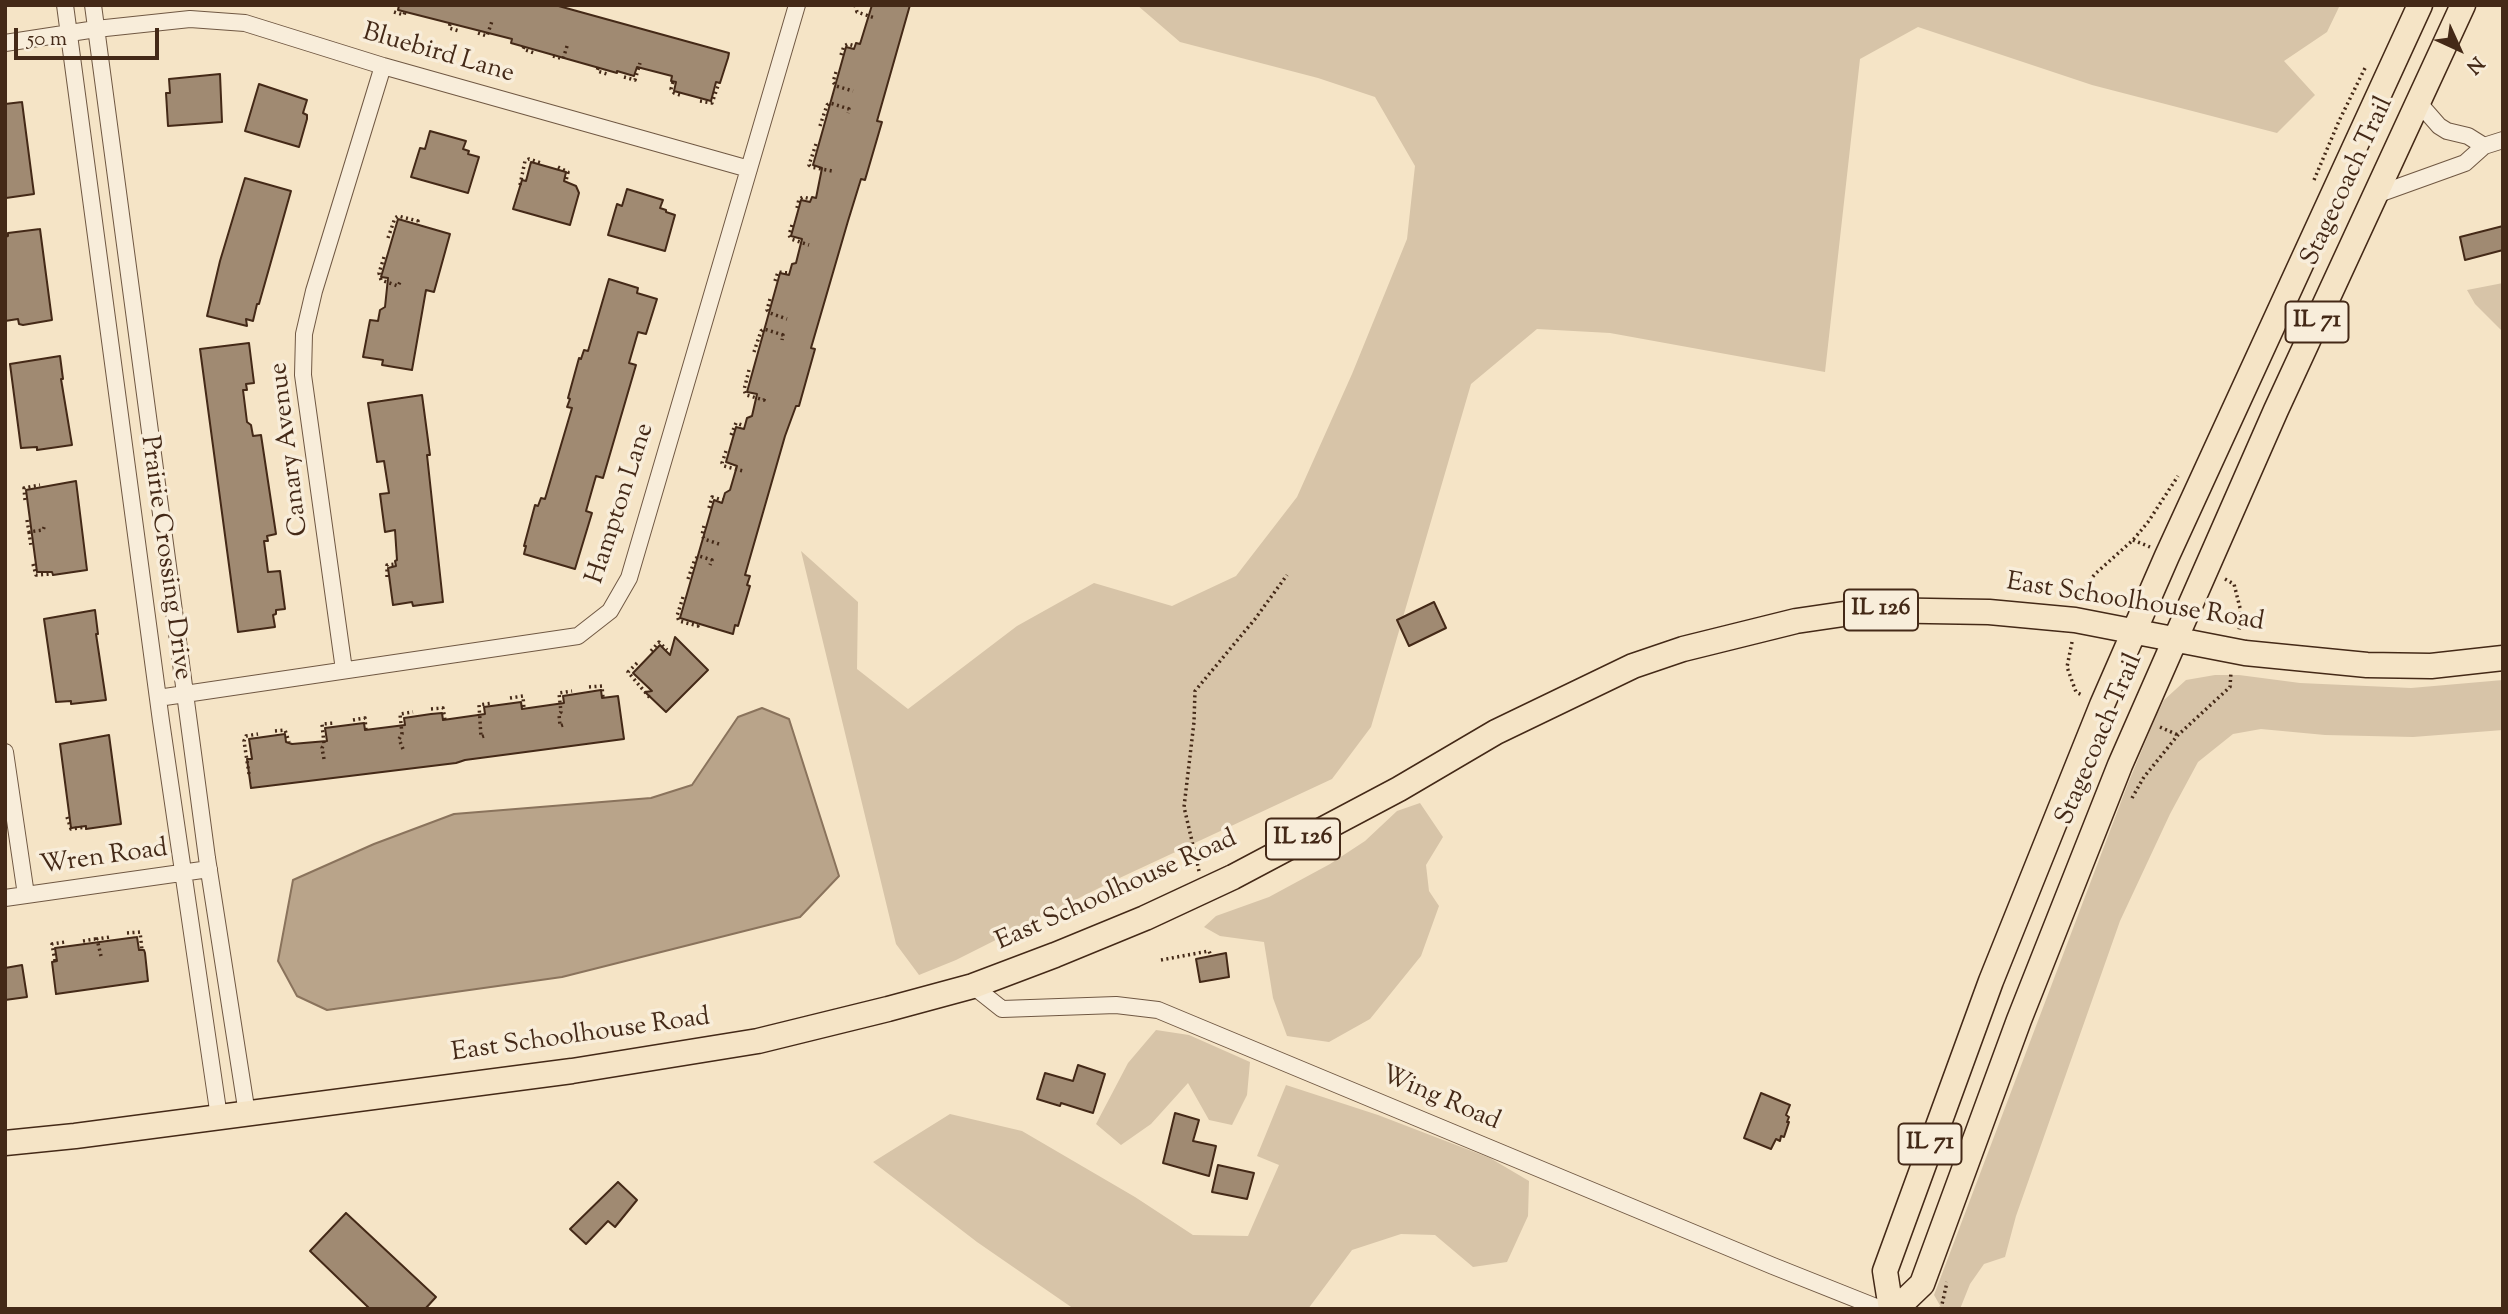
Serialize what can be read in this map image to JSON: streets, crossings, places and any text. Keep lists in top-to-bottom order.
{
  "streets": {
    "main road": [
      "Stagecoach Trail",
      "IL 71",
      "East Schoolhouse Road",
      "IL 126"
    ],
    "street": [
      "Bluebird Lane",
      "Canary Avenue",
      "Hampton Lane",
      "Prairie Crossing Drive",
      "Wren Road",
      "Wing Road"
    ]
  },
  "crossings": [
    ["Bluebird Lane", "Canary Avenue"],
    ["Bluebird Lane", "Hampton Lane"],
    ["Bluebird Lane", "Prairie Crossing Drive"],
    ["Stagecoach Trail", "East Schoolhouse Road"],
    ["Canary Avenue", "Hampton Lane"],
    ["Hampton Lane", "Prairie Crossing Drive"],
    ["Prairie Crossing Drive", "East Schoolhouse Road"],
    ["Prairie Crossing Drive", "Wren Road"],
    ["East Schoolhouse Road", "Wing Road"]
  ],
  "scale_bar": "50 m",
  "north": "bottom right"
}
